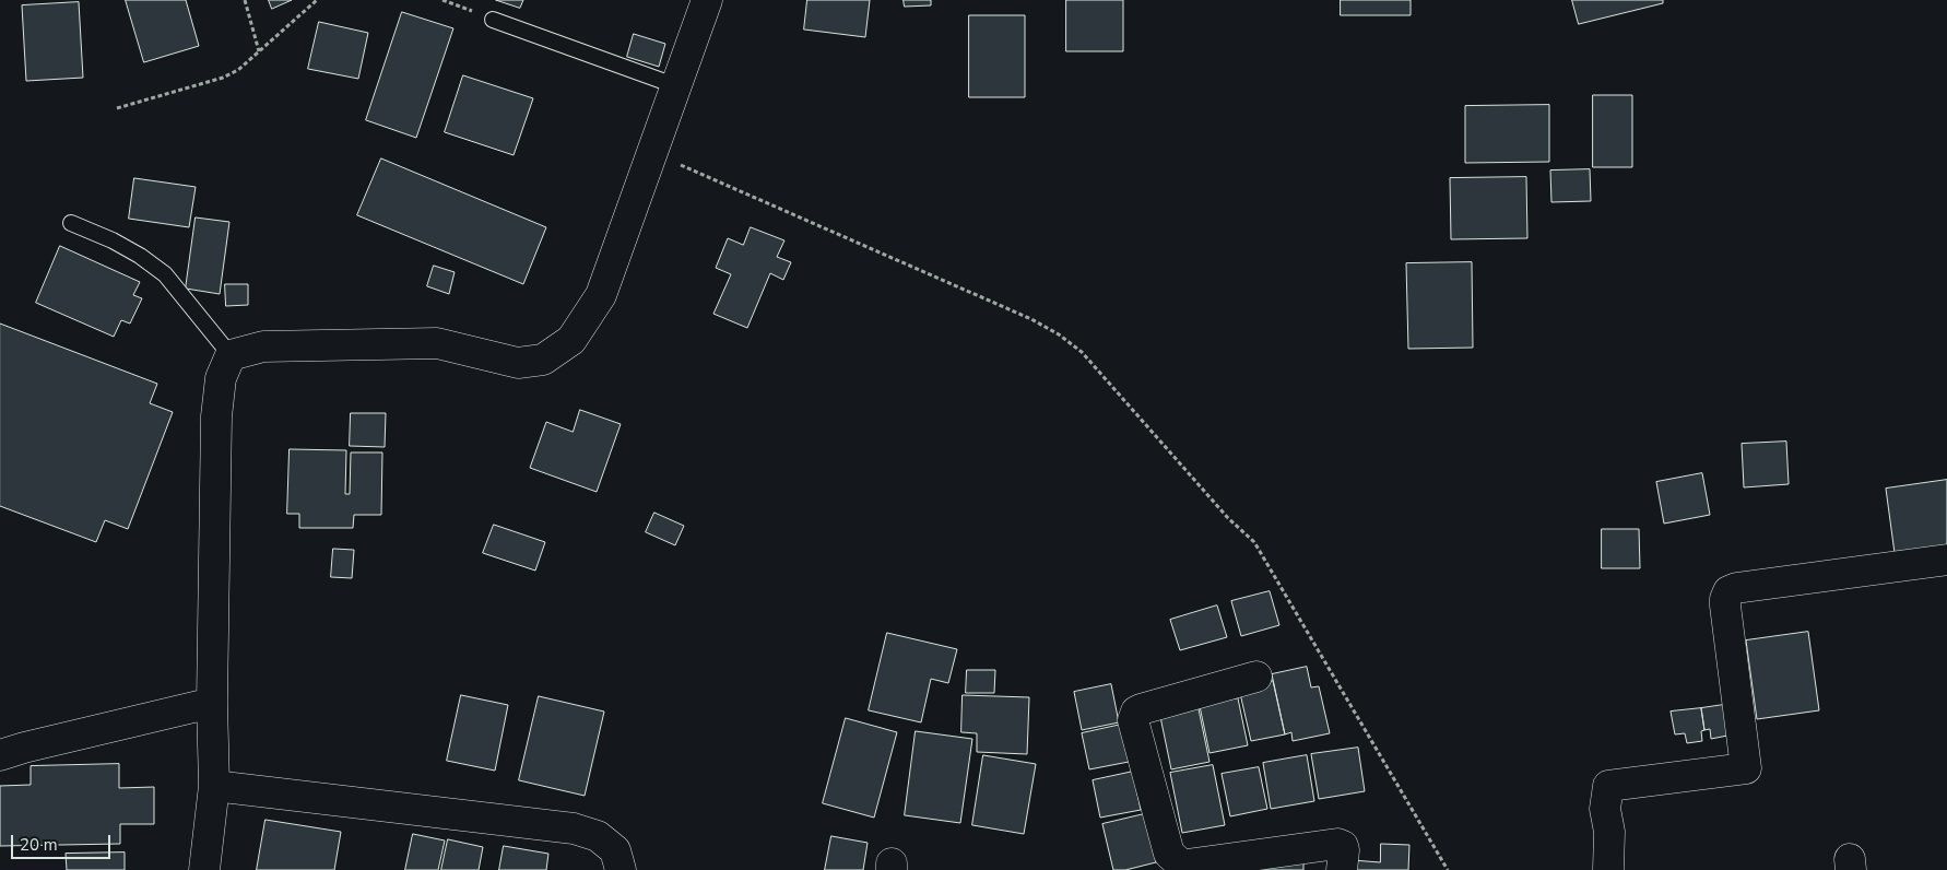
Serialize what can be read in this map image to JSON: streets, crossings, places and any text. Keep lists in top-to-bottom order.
{
  "scale_bar": "20 m"
}
